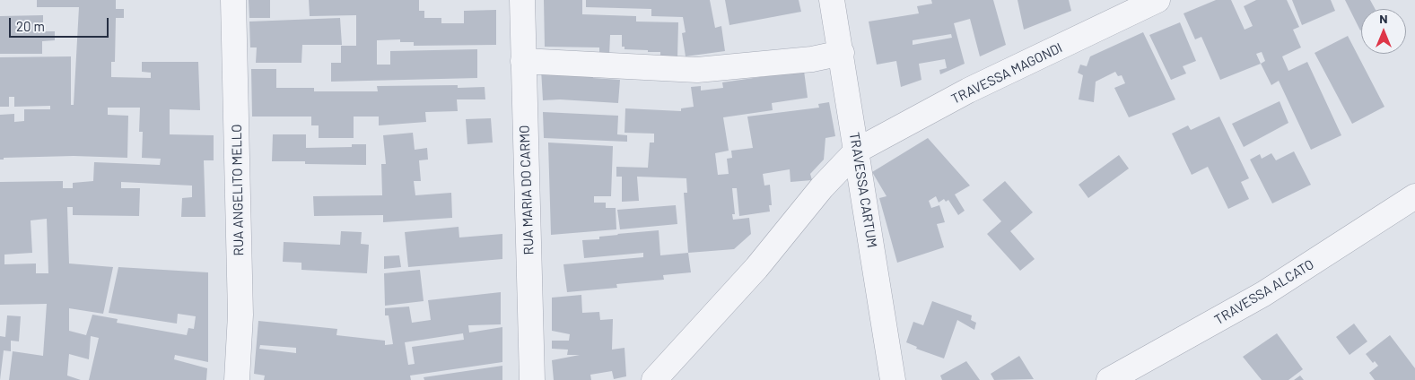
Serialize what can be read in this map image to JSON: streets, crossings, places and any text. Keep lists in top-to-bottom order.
{
  "streets": {
    "street": [
      "TRAVESSA MAGONDI",
      "RUA ANGELITO MELLO",
      "RUA MARIA DO CARMO",
      "TRAVESSA CARTUM",
      "TRAVESSA ALCATO"
    ]
  },
  "crossings": [
    ["TRAVESSA MAGONDI", "TRAVESSA CARTUM"]
  ],
  "scale_bar": "20 m",
  "north": "top"
}
